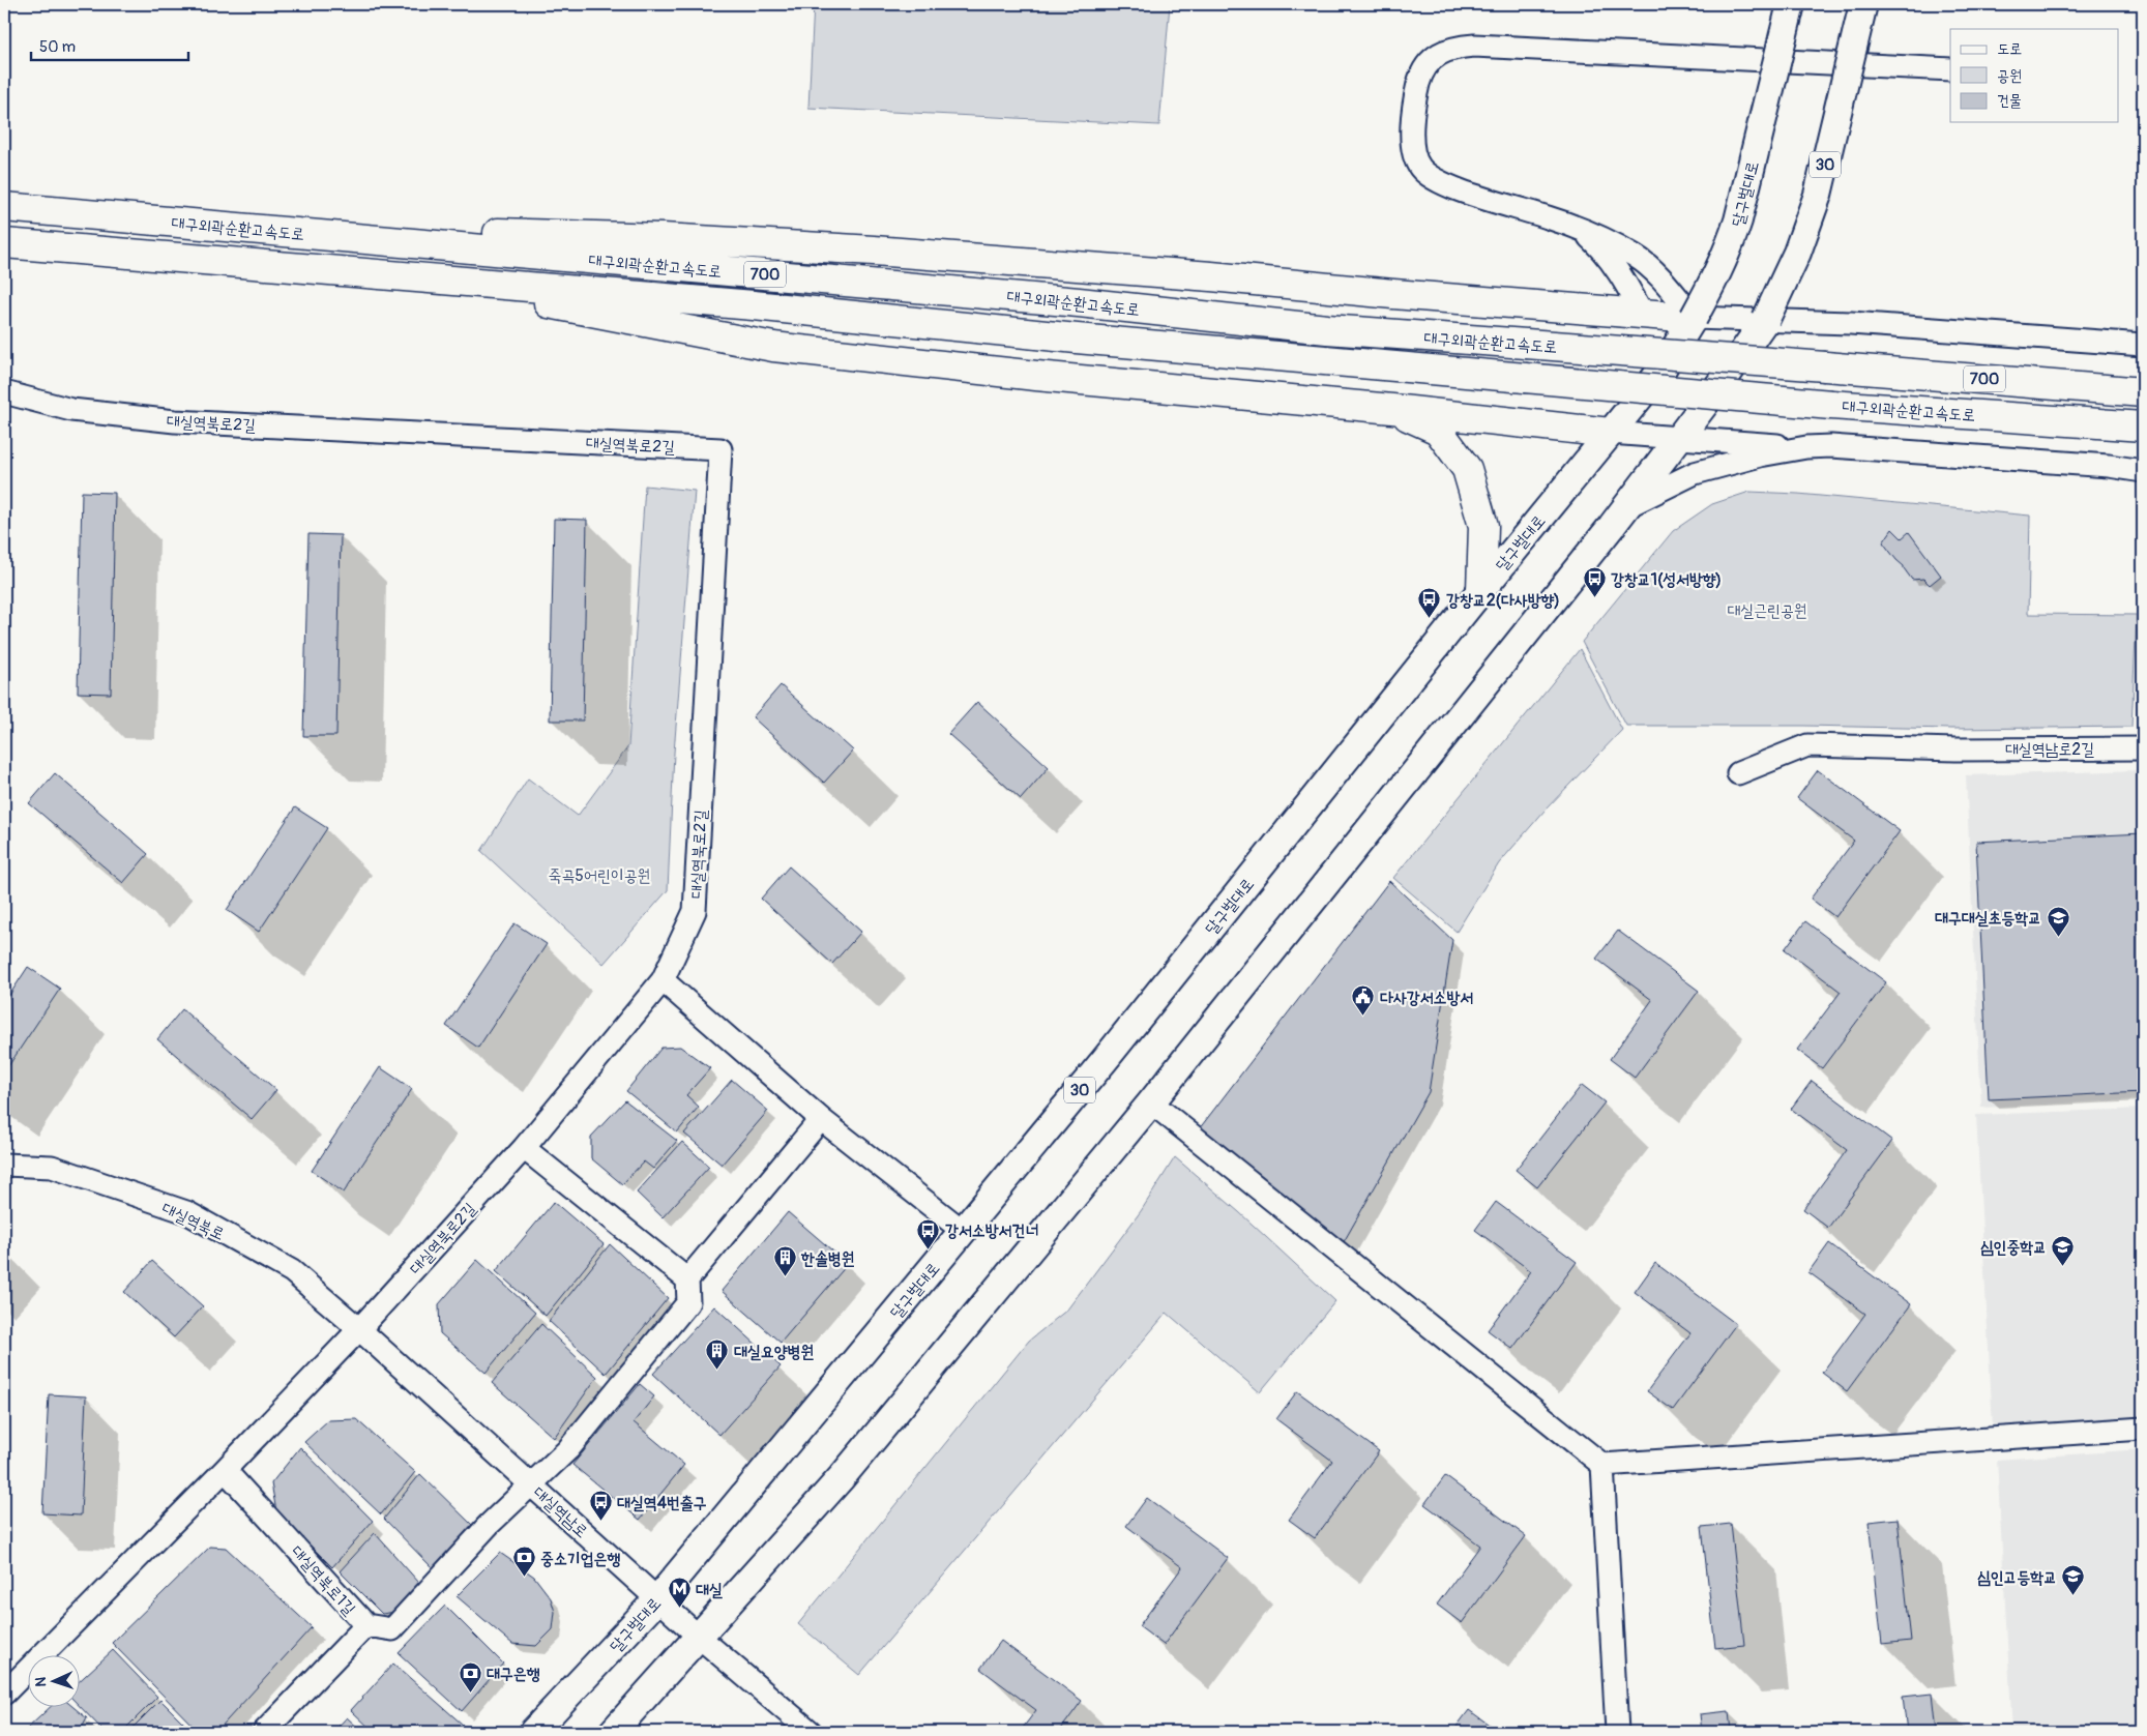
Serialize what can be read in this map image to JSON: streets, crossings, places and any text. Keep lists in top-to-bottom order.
{
  "streets": {
    "highway": ["대구외곽순환고속도로", "700"],
    "main road": ["30", "달구벌대로"],
    "street": [
      "대실역북로2길",
      "대실역남로2길",
      "대실역북로",
      "대실역남로",
      "대실역북로1길"
    ]
  },
  "crossings": [
    ["30", "대실역남로"],
    ["달구벌대로", "대실역남로"],
    ["대실역북로2길", "대실역북로"],
    ["대실역북로2길", "대실역남로"],
    ["대실역북로", "대실역남로"]
  ],
  "parks": ["대실근린공원", "죽곡5어린이공원"],
  "places": {
    "bus stop": [
      "강창교1(성서방향)",
      "강창교2(다사방향)",
      "강서소방서건너",
      "대실역4번출구"
    ],
    "school or university": ["대구대실초등학교", "심인중학교", "심인고등학교"],
    "public building": ["다사강서소방서"],
    "building": ["한솔병원", "대실요양병원"],
    "bank": ["중소기업은행", "대구은행"],
    "metro station": ["대실"]
  },
  "legend": ["도로", "공원", "건물"],
  "scale_bar": "50 m",
  "north": "left"
}
